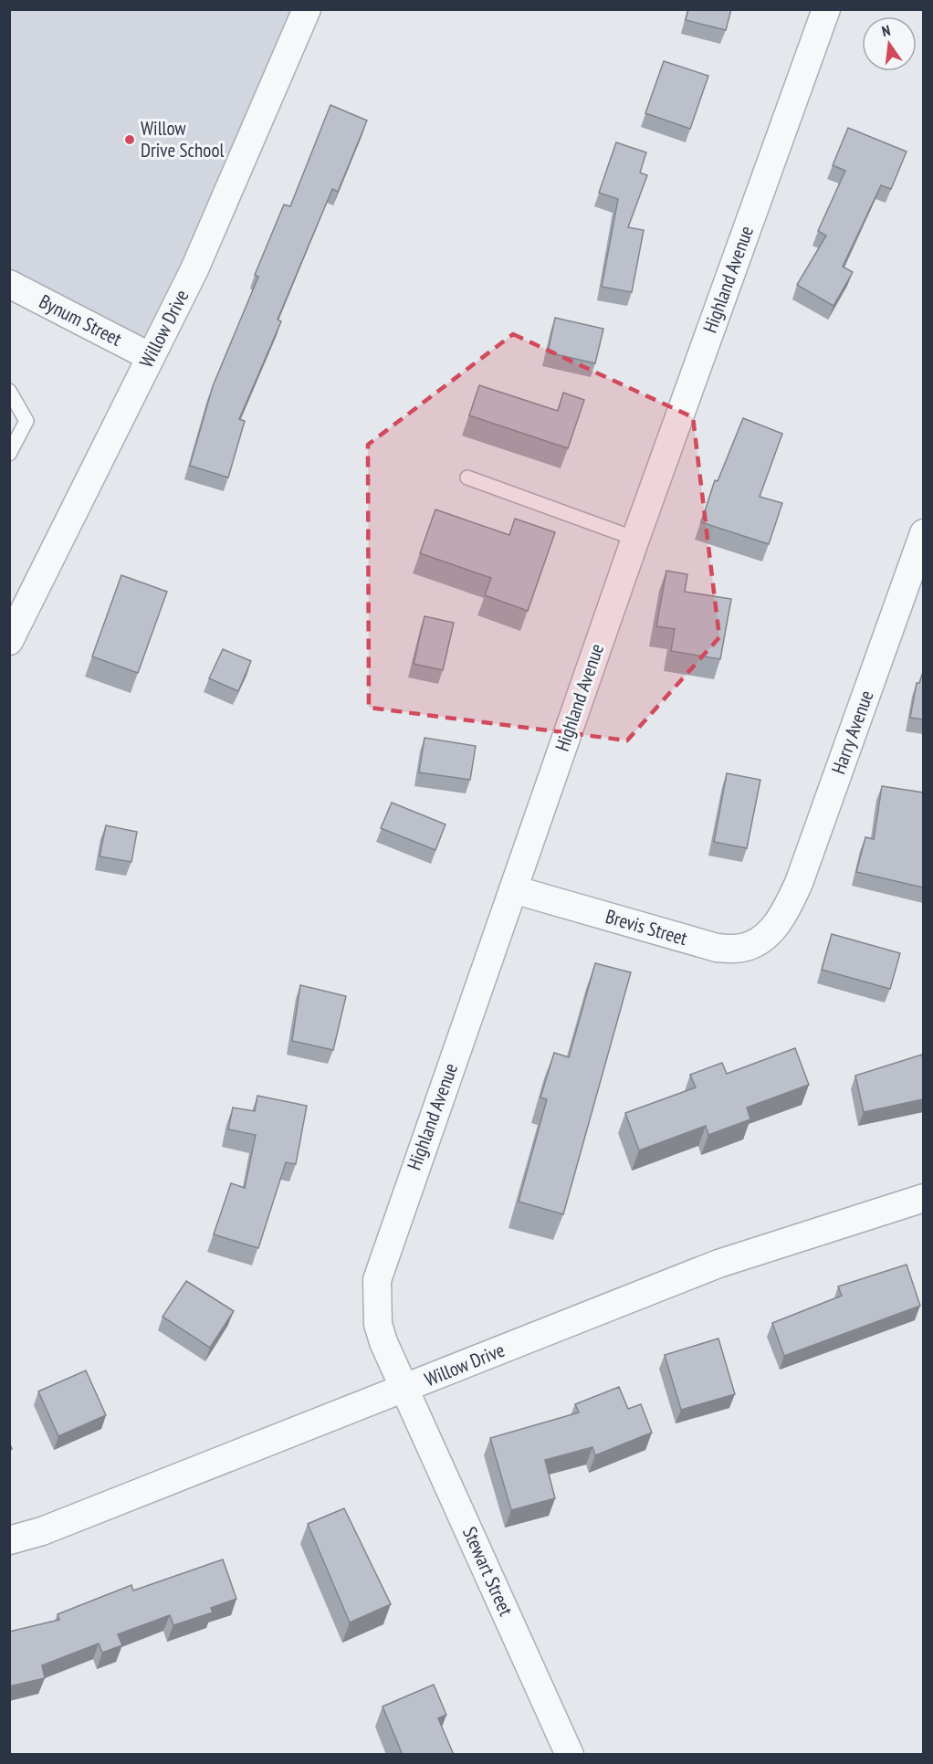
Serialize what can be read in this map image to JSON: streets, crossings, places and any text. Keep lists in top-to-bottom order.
{
  "streets": {
    "street": [
      "Highland Avenue",
      "Bynum Street",
      "Willow Drive",
      "Harry Avenue",
      "Brevis Street",
      "Stewart Street"
    ]
  },
  "crossings": [
    ["Highland Avenue", "Willow Drive"],
    ["Highland Avenue", "Brevis Street"],
    ["Highland Avenue", "Stewart Street"],
    ["Bynum Street", "Willow Drive"],
    ["Willow Drive", "Stewart Street"],
    ["Harry Avenue", "Brevis Street"]
  ],
  "places": ["Willow Drive School"],
  "north": "top"
}
